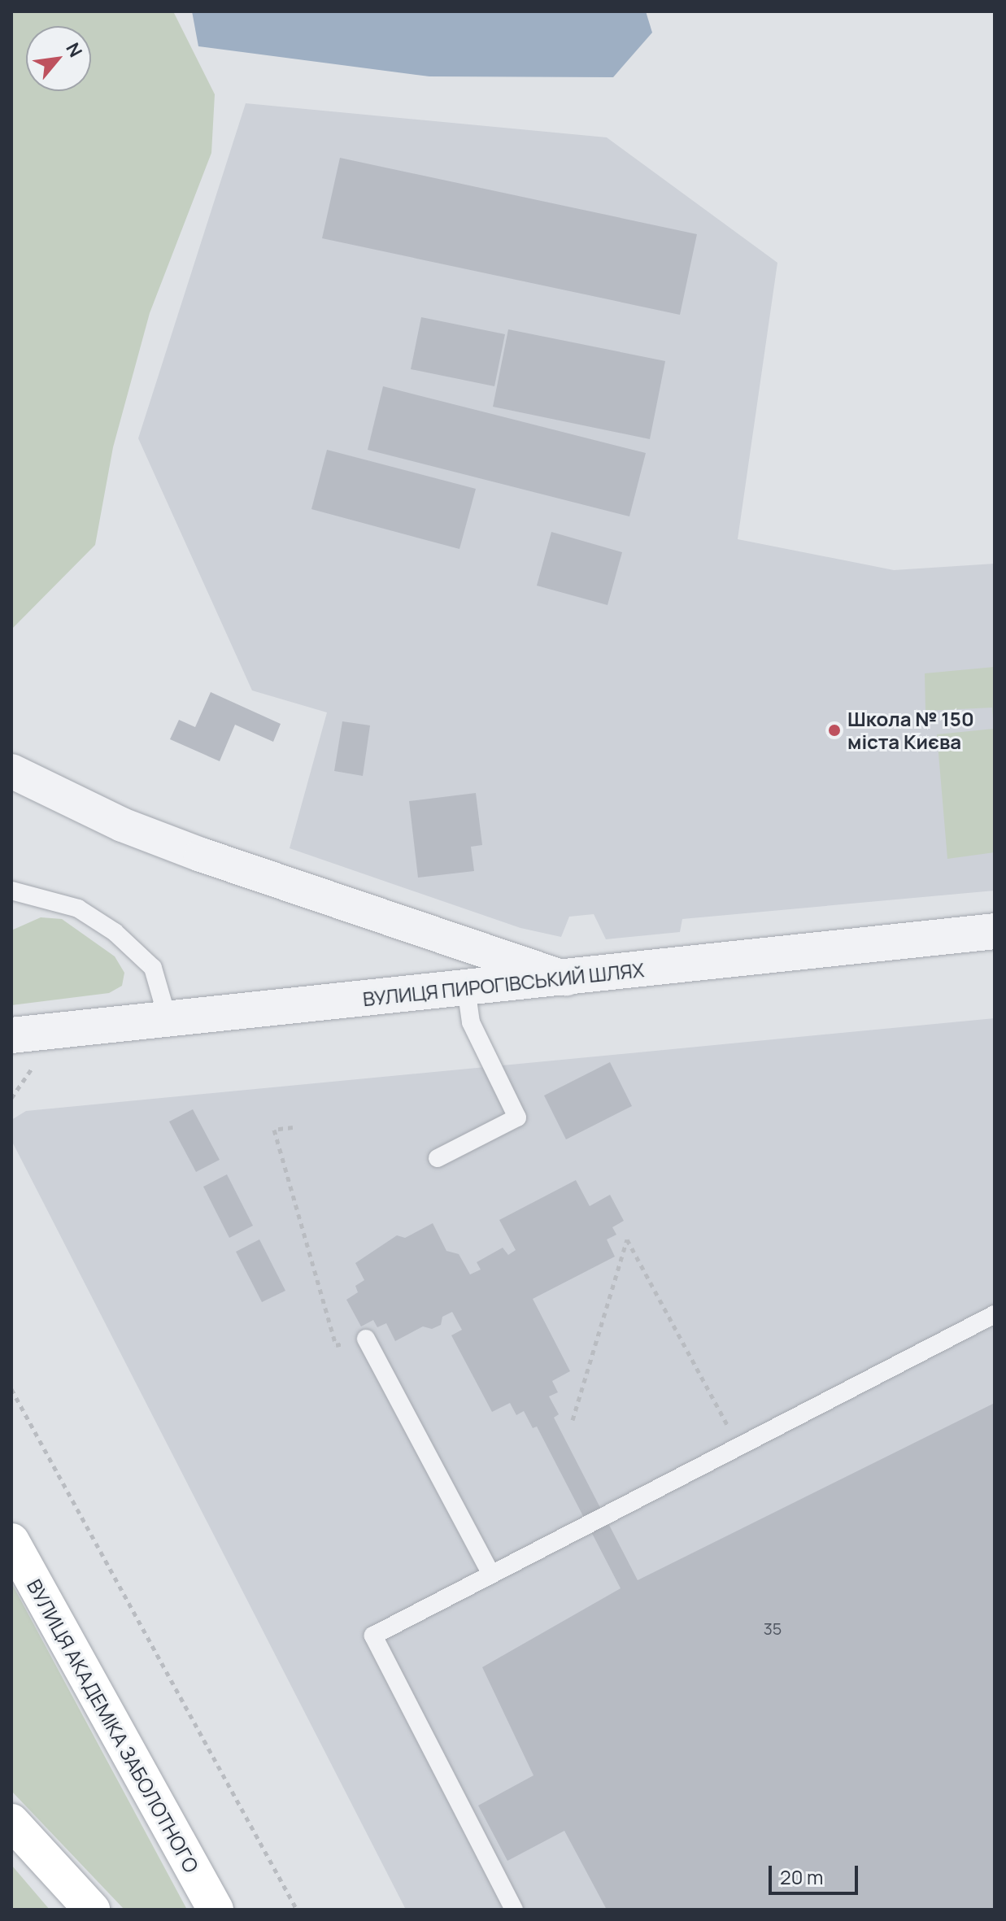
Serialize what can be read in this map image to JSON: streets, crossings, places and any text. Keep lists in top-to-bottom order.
{
  "streets": {
    "highway": ["ВУЛИЦЯ АКАДЕМІКА ЗАБОЛОТНОГО"],
    "street": ["ВУЛИЦЯ ПИРОГІВСЬКИЙ ШЛЯХ"]
  },
  "places": ["Школа № 150 міста Києва"],
  "house_numbers": ["35"],
  "scale_bar": "20 m",
  "north": "top right"
}
